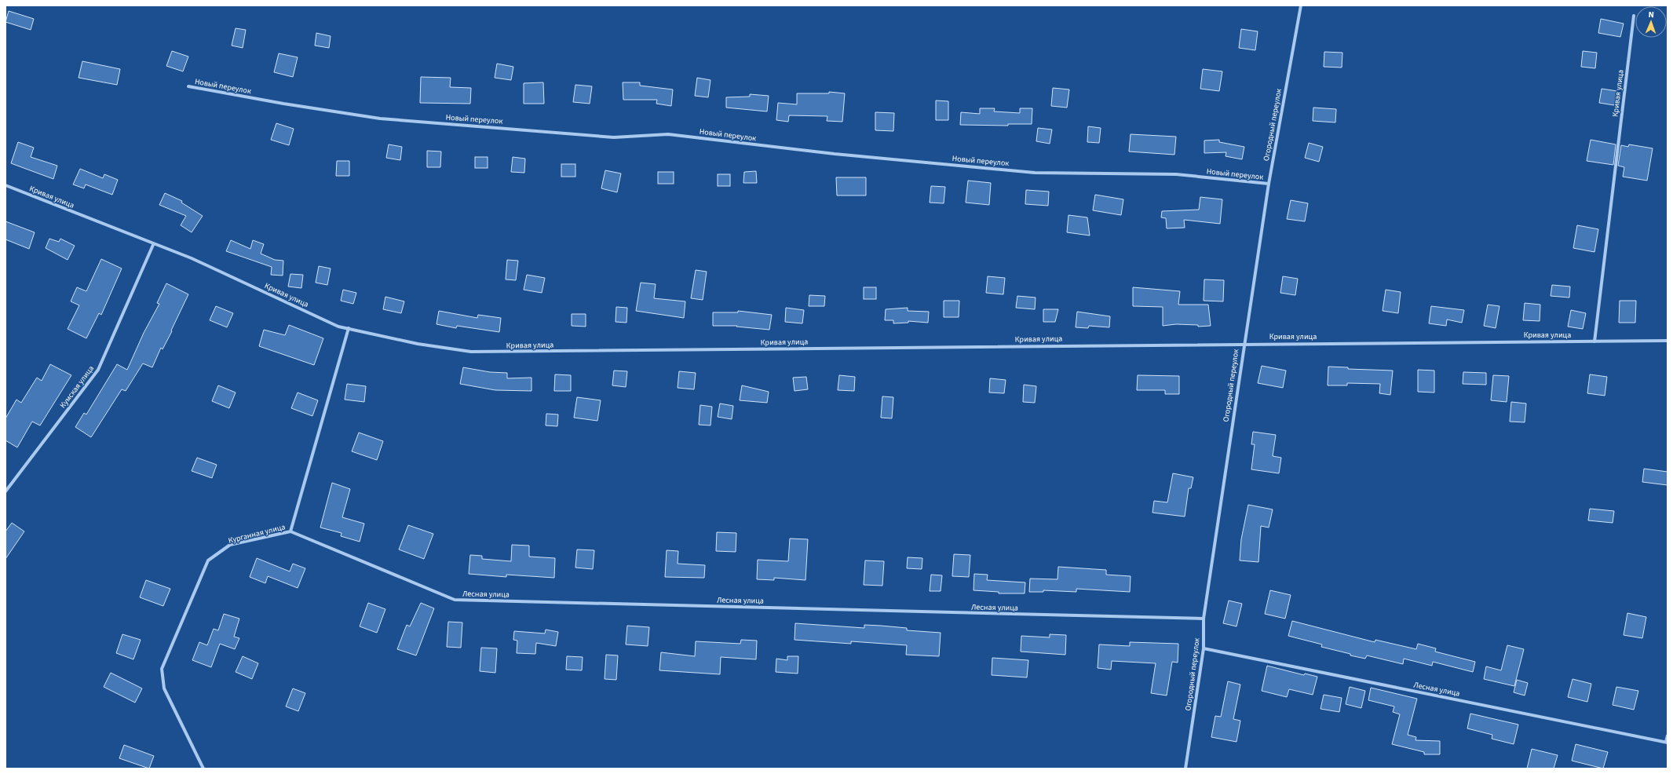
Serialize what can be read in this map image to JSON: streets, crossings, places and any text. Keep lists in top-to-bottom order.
{
  "streets": {
    "street": [
      "Новый переулок",
      "Кривая улица",
      "Огородный переулок",
      "Кумская улица",
      "Курганная улица",
      "Лесная улица"
    ]
  },
  "crossings": [
    ["Новый переулок", "Огородный переулок"],
    ["Кривая улица", "Огородный переулок"],
    ["Кривая улица", "Кумская улица"],
    ["Кривая улица", "Курганная улица"],
    ["Огородный переулок", "Лесная улица"],
    ["Курганная улица", "Лесная улица"]
  ],
  "north": "top"
}
